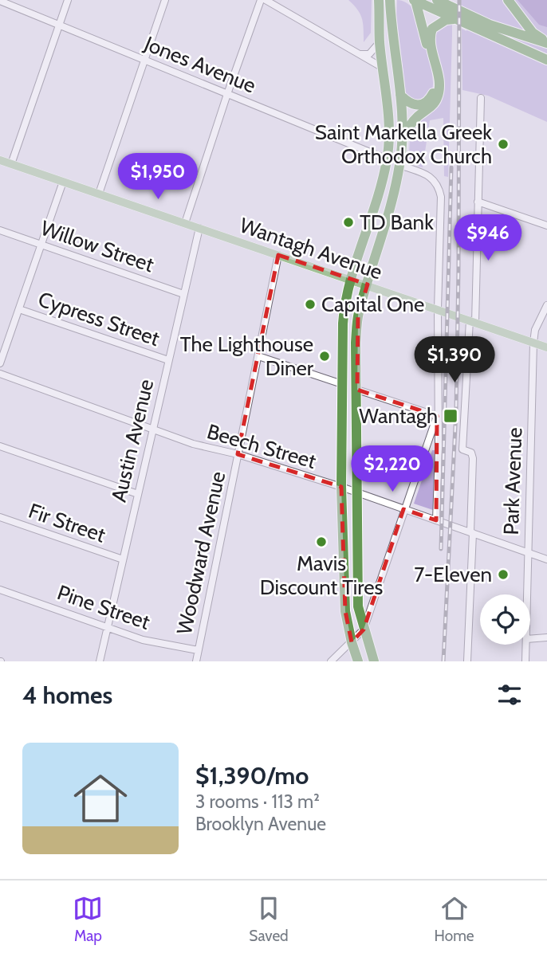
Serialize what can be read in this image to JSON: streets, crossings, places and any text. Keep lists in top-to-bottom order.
{
  "streets": {
    "main road": ["Wantagh Avenue"],
    "street": [
      "Jones Avenue",
      "Willow Street",
      "Cypress Street",
      "Austin Avenue",
      "Beech Street",
      "Park Avenue",
      "Fir Street",
      "Woodward Avenue",
      "Pine Street"
    ]
  },
  "crossings": [
    ["Willow Street", "Austin Avenue"],
    ["Wantagh Avenue", "Austin Avenue"],
    ["Wantagh Avenue", "Park Avenue"],
    ["Wantagh Avenue", "Woodward Avenue"],
    ["Cypress Street", "Austin Avenue"],
    ["Austin Avenue", "Beech Street"],
    ["Austin Avenue", "Fir Street"],
    ["Austin Avenue", "Pine Street"],
    ["Beech Street", "Park Avenue"],
    ["Beech Street", "Woodward Avenue"],
    ["Woodward Avenue", "Pine Street"]
  ],
  "places": {
    "other": [
      "Saint Markella Greek Orthodox Church",
      "TD Bank",
      "Capital One",
      "The Lighthouse Diner",
      "Mavis Discount Tires",
      "7-Eleven"
    ],
    "transit": ["Wantagh"]
  },
  "page": {
    "price": [
      "$1,950",
      "$946",
      "$1,390",
      "$2,220"
    ],
    "heading": "4 homes",
    "list": [
      {
        "name": "$1,390/mo",
        "note": "3 rooms · 113 m² · Brooklyn Avenue"
      }
    ],
    "tabs": ["Map", "Saved", "Home"]
  }
}
